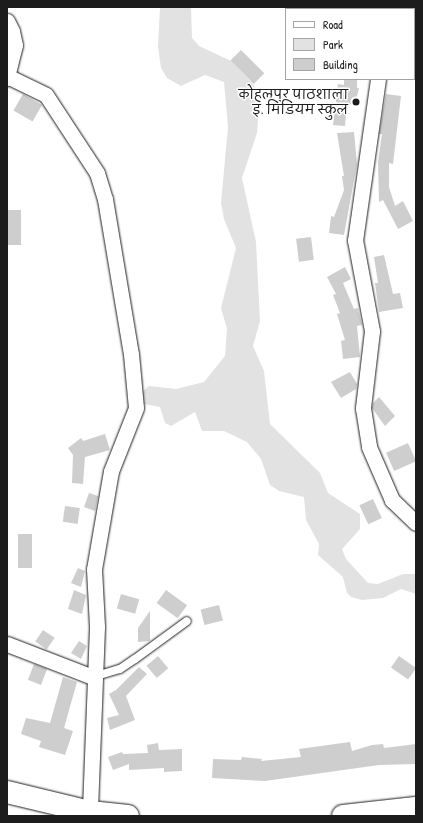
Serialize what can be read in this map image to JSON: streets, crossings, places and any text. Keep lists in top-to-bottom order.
{
  "places": ["कोहलपुर पाठशाला इ. मिडियम स्कुल"],
  "legend": ["Road", "Park", "Building"]
}
